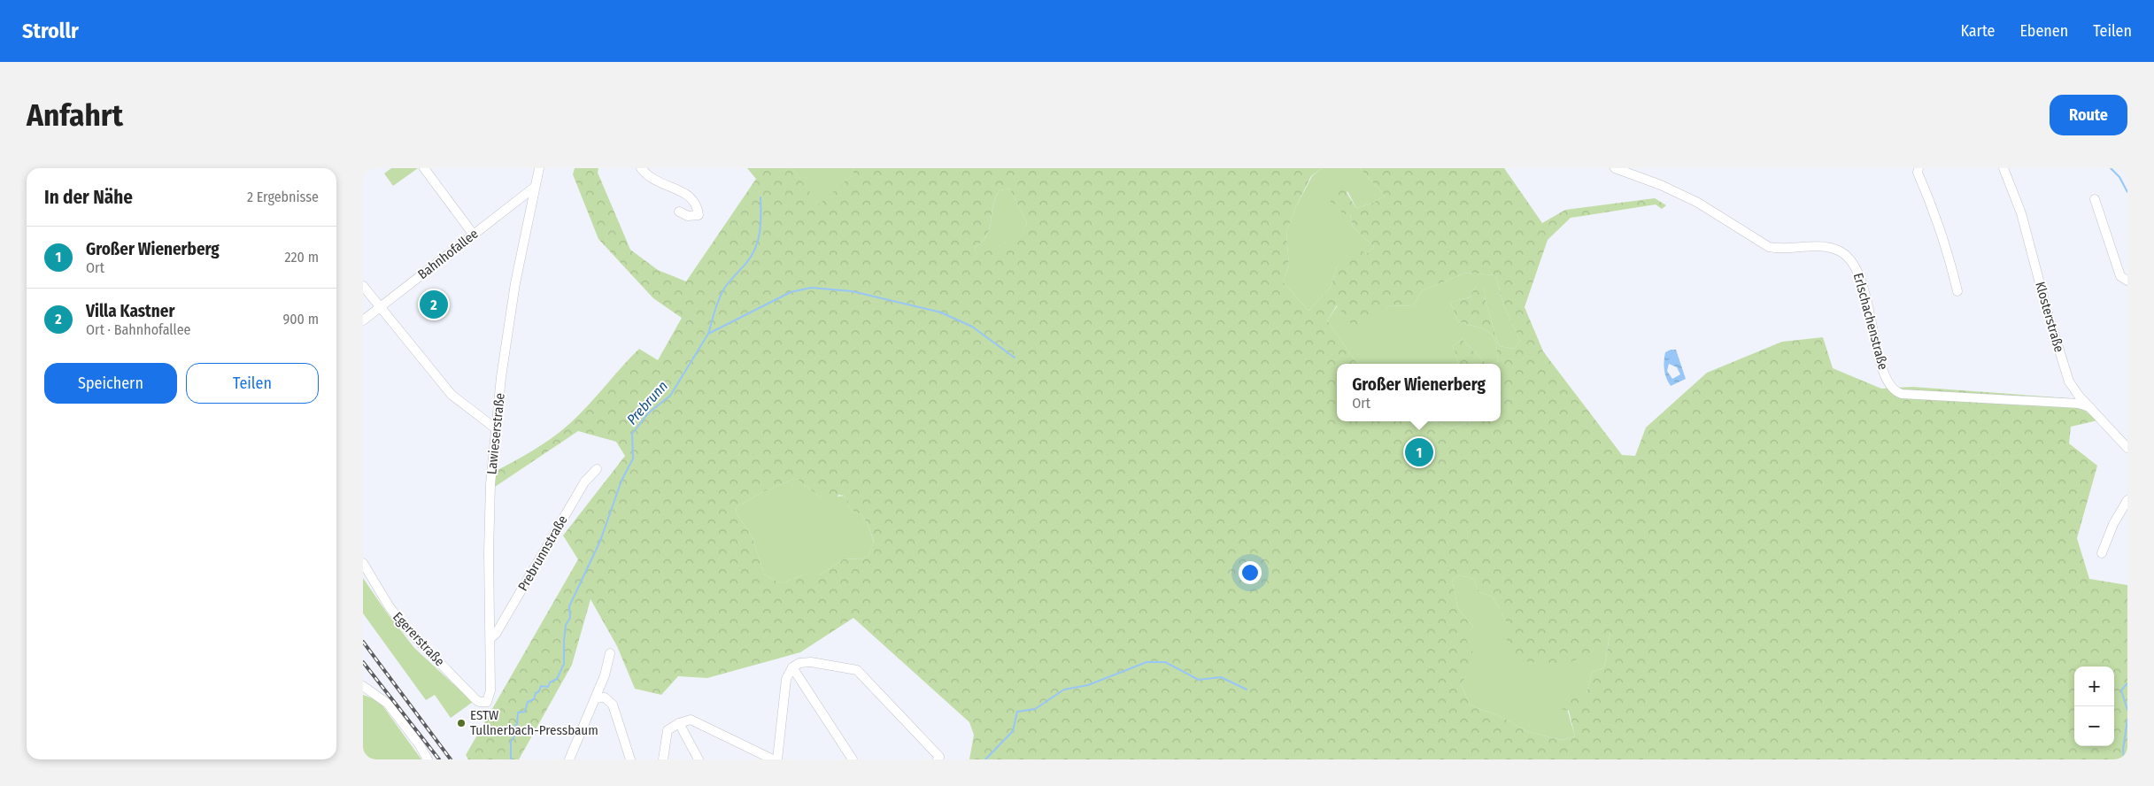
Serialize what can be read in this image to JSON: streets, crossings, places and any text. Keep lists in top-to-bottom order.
{
  "streets": {
    "street": [
      "Bahnhofallee",
      "Klosterstraße",
      "Erlschachenstraße",
      "Lawieserstraße",
      "Prebrunnstraße",
      "Egererstraße"
    ]
  },
  "crossings": [
    ["Bahnhofallee", "Lawieserstraße"],
    ["Klosterstraße", "Erlschachenstraße"],
    ["Lawieserstraße", "Prebrunnstraße"],
    ["Lawieserstraße", "Egererstraße"]
  ],
  "water": ["Prebrunn"],
  "places": ["ESTW Tullnerbach-Pressbaum"],
  "page": {
    "header": "Strollr",
    "nav": ["Karte", "Ebenen", "Teilen"],
    "buttons": [
      "Route",
      ["Speichern", "Teilen"]
    ],
    "title": "Anfahrt",
    "heading": ["In der Nähe", "2 Ergebnisse"],
    "list": [
      {
        "mark": "1",
        "name": "Großer Wienerberg",
        "note": "Ort",
        "value": "220 m"
      },
      {
        "mark": "2",
        "name": "Villa Kastner",
        "note": "Ort · Bahnhofallee",
        "value": "900 m"
      }
    ],
    "pins": ["2", "1"],
    "popup": ["Großer Wienerberg", "Ort"],
    "map_buttons": ["+", "−"]
  }
}
